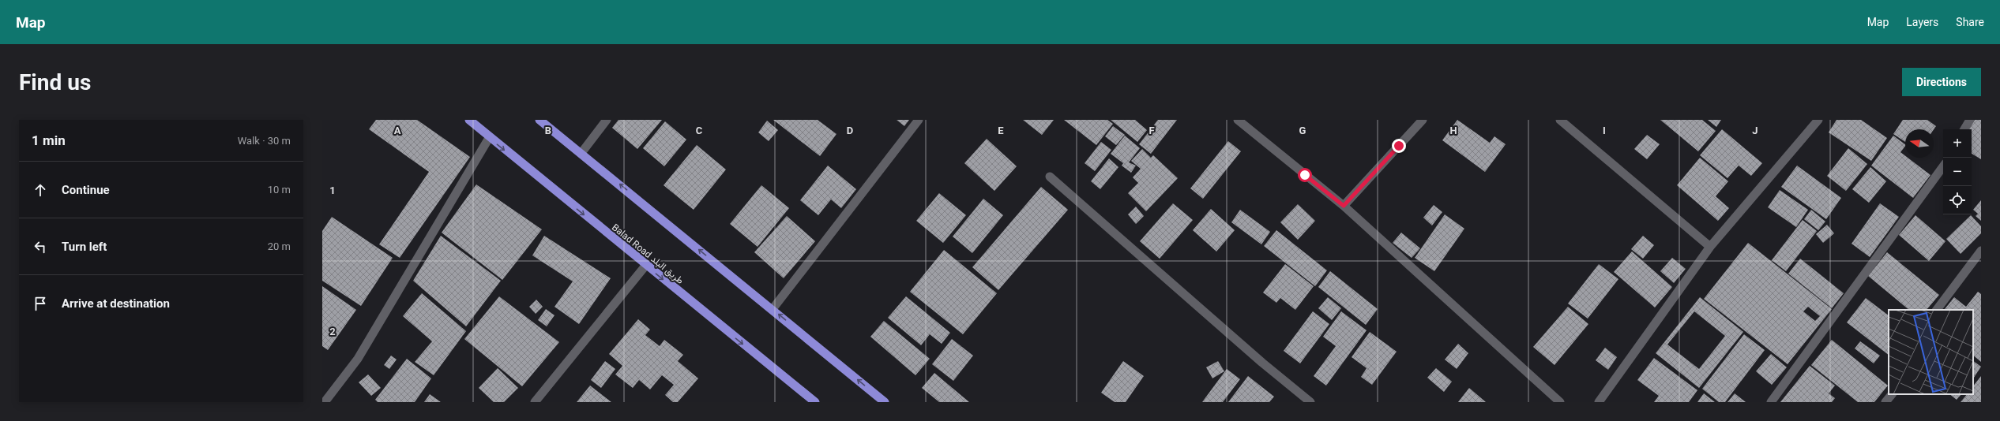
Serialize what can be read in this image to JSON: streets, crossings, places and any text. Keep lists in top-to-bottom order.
{
  "streets": {
    "highway": ["Balad Road طريق البلد"]
  },
  "north": "left",
  "page": {
    "header": "Map",
    "nav": ["Map", "Layers", "Share"],
    "buttons": "Directions",
    "title": "Find us",
    "heading": ["1 min", "Walk · 30 m"],
    "map_buttons": ["+", "−"],
    "list": [
      ["Continue", "10 m"],
      ["Turn left", "20 m"],
      "Arrive at destination"
    ]
  },
  "grid": {
    "columns": [
      "A",
      "B",
      "C",
      "D",
      "E",
      "F",
      "G",
      "H",
      "I",
      "J"
    ],
    "rows": ["1", "2"]
  }
}
